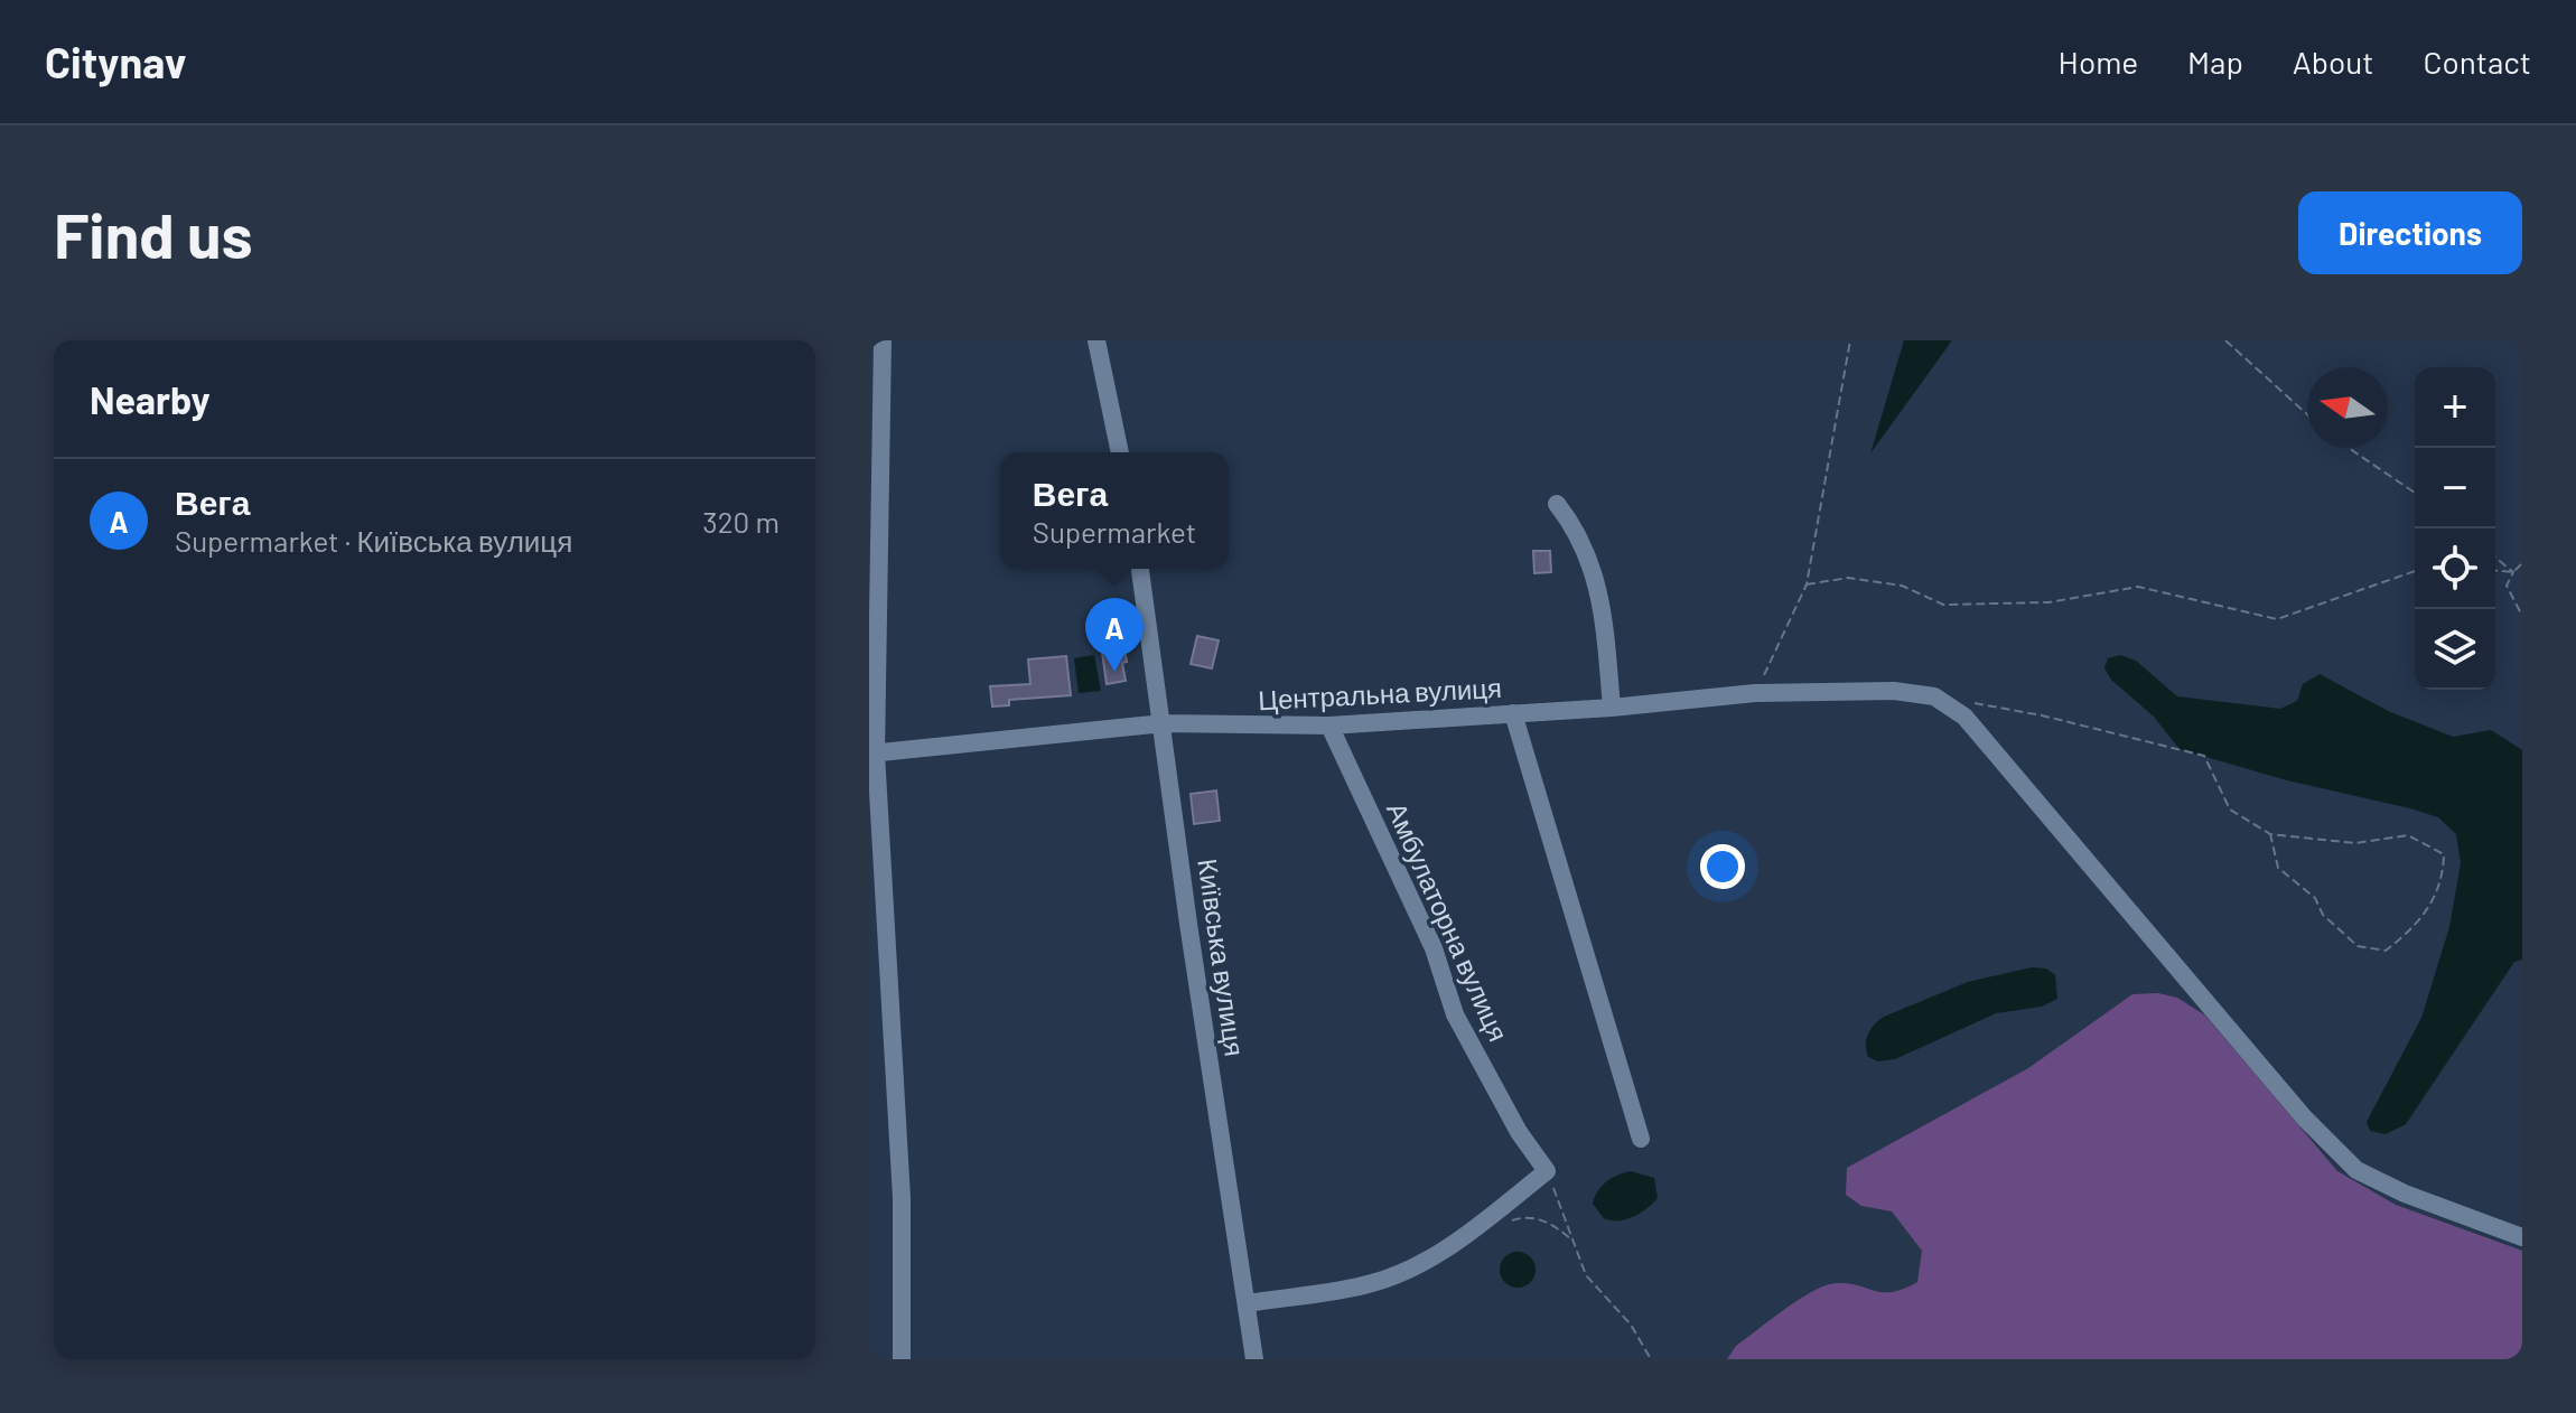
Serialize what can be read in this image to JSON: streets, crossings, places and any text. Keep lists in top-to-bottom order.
{
  "streets": {
    "street": ["Центральна вулиця", "Амбулаторна вулиця", "Київська вулиця"]
  },
  "crossings": [
    ["Центральна вулиця", "Амбулаторна вулиця"],
    ["Центральна вулиця", "Київська вулиця"]
  ],
  "north": "left",
  "page": {
    "header": "Citynav",
    "nav": [
      "Home",
      "Map",
      "About",
      "Contact"
    ],
    "buttons": "Directions",
    "title": "Find us",
    "heading": "Nearby",
    "map_buttons": ["+", "−"],
    "popup": ["Вега", "Supermarket"],
    "list": [
      {
        "mark": "A",
        "name": "Вега",
        "note": "Supermarket · Київська вулиця",
        "value": "320 m"
      }
    ],
    "pins": "A"
  }
}
